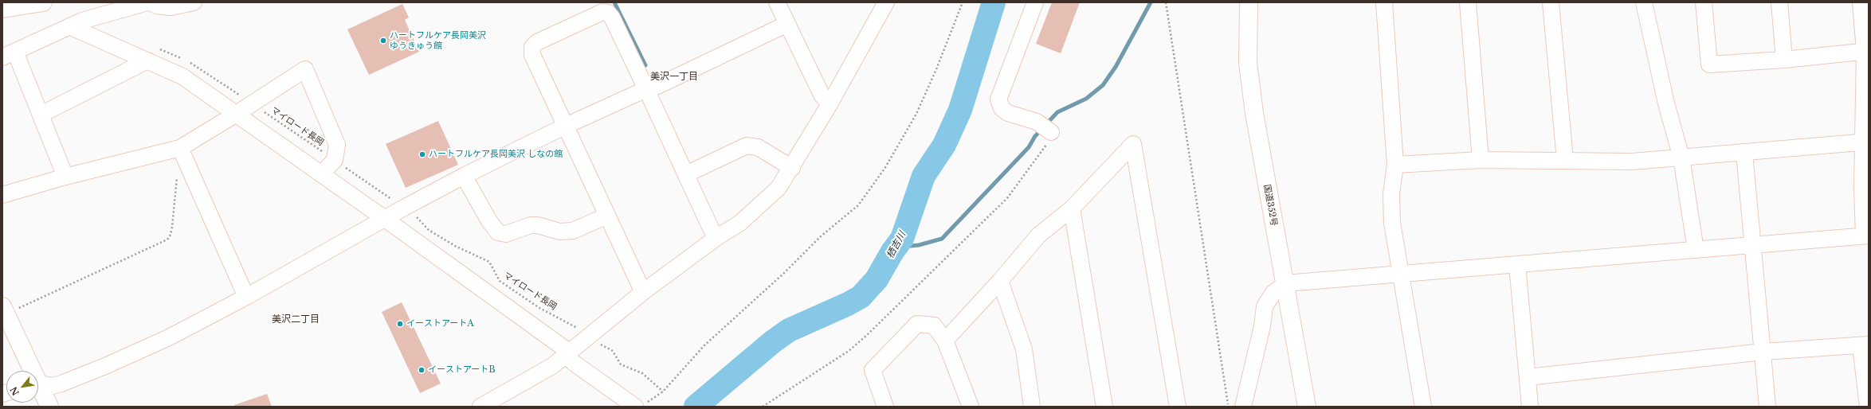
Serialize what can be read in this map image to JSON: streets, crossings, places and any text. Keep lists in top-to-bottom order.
{
  "streets": {
    "highway": ["国道352号"],
    "path": ["マイロード長岡"]
  },
  "districts": ["美沢一丁目", "美沢二丁目"],
  "water": ["栖吉川"],
  "places": [
    "ハートフルケア長岡美沢 ゆうきゅう館",
    "ハートフルケア長岡美沢 しなの館",
    "イーストアートA",
    "イーストアートB"
  ],
  "north": "bottom left"
}
